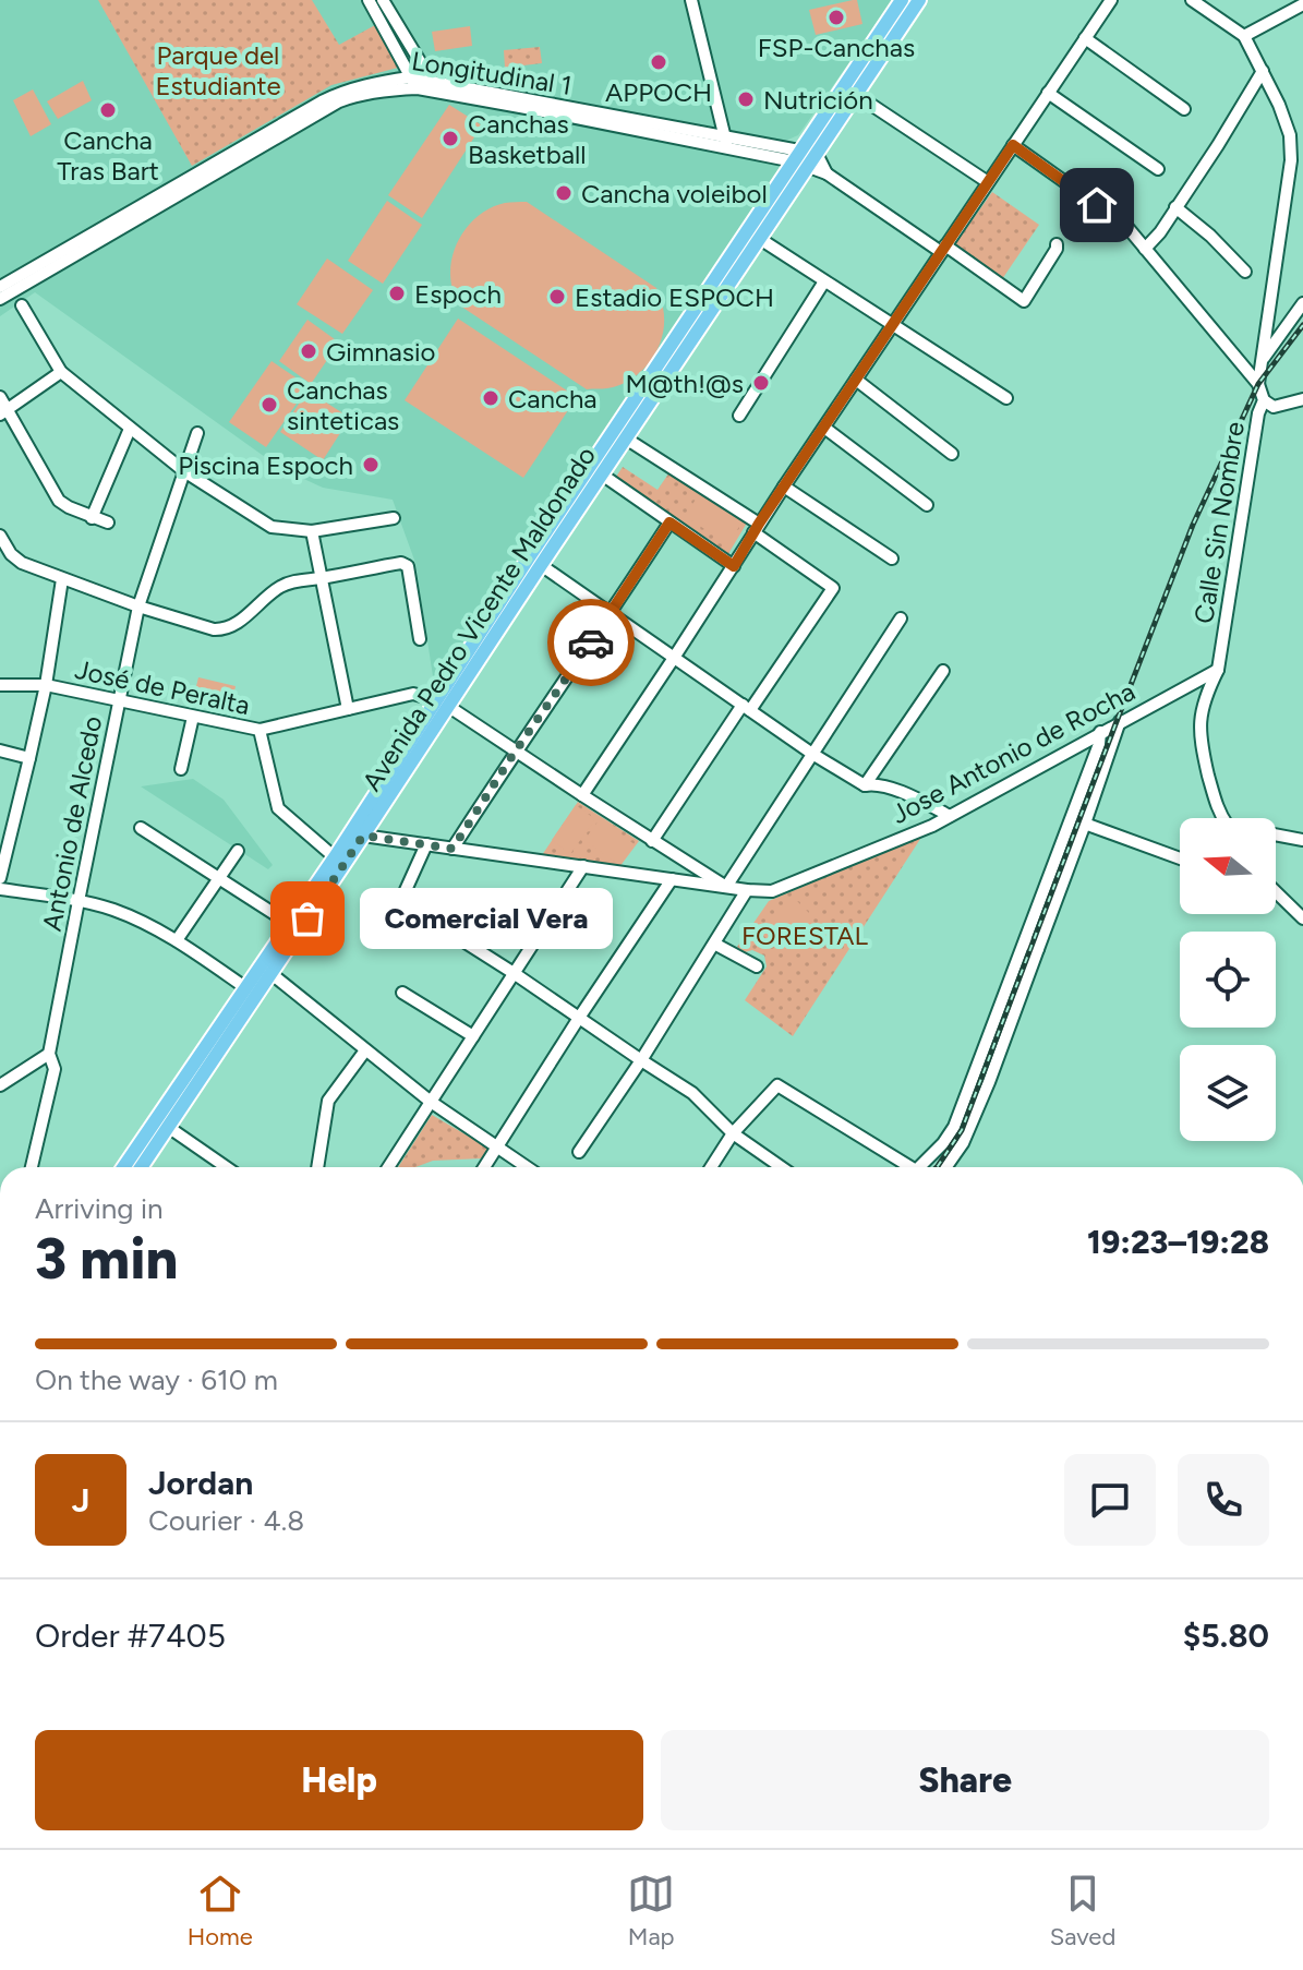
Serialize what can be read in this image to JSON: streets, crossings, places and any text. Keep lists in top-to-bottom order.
{
  "streets": {
    "main road": ["Avenida Pedro Vicente Maldonado"],
    "street": [
      "Longitudinal 1",
      "Calle Sin Nombre",
      "José de Peralta",
      "Jose Antonio de Rocha",
      "Antonio de Alcedo"
    ]
  },
  "crossings": [
    ["Longitudinal 1", "Avenida Pedro Vicente Maldonado"],
    ["Calle Sin Nombre", "Jose Antonio de Rocha"],
    ["Avenida Pedro Vicente Maldonado", "José de Peralta"],
    ["Avenida Pedro Vicente Maldonado", "Jose Antonio de Rocha"],
    ["José de Peralta", "Antonio de Alcedo"]
  ],
  "parks": ["Parque del Estudiante", "FORESTAL"],
  "places": [
    "FSP-Canchas",
    "APPOCH",
    "Nutrición",
    "Cancha Tras Bart",
    "Canchas Basketball",
    "Cancha voleibol",
    "Espoch",
    "Estadio ESPOCH",
    "Gimnasio",
    "M@th!@s",
    "Cancha",
    "Canchas sinteticas",
    "Piscina Espoch",
    "Comercial Vera"
  ],
  "north": "left",
  "page": {
    "bubble": "Comercial Vera",
    "heading": ["3 min", "Arriving in", "19:23–19:28"],
    "panel": [
      "Jordan",
      "Courier · 4.8",
      "Order #7405",
      "$5.80"
    ],
    "bar": "On the way · 610 m",
    "round": "J",
    "buttons": ["Help", "Share"],
    "tabs": ["Home", "Map", "Saved"]
  }
}
